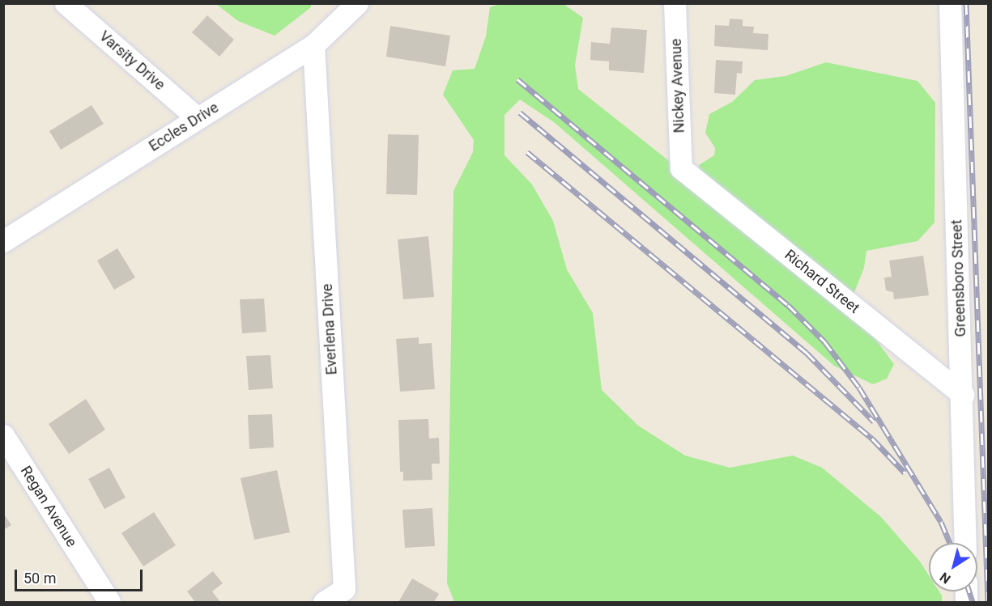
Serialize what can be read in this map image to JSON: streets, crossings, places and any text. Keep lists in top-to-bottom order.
{
  "streets": {
    "street": [
      "Varsity Drive",
      "Nickey Avenue",
      "Eccles Drive",
      "Greensboro Street",
      "Richard Street",
      "Everlena Drive",
      "Regan Avenue"
    ]
  },
  "crossings": [
    ["Varsity Drive", "Eccles Drive"],
    ["Nickey Avenue", "Richard Street"],
    ["Eccles Drive", "Everlena Drive"],
    ["Greensboro Street", "Richard Street"]
  ],
  "scale_bar": "50 m",
  "north": "bottom left"
}
